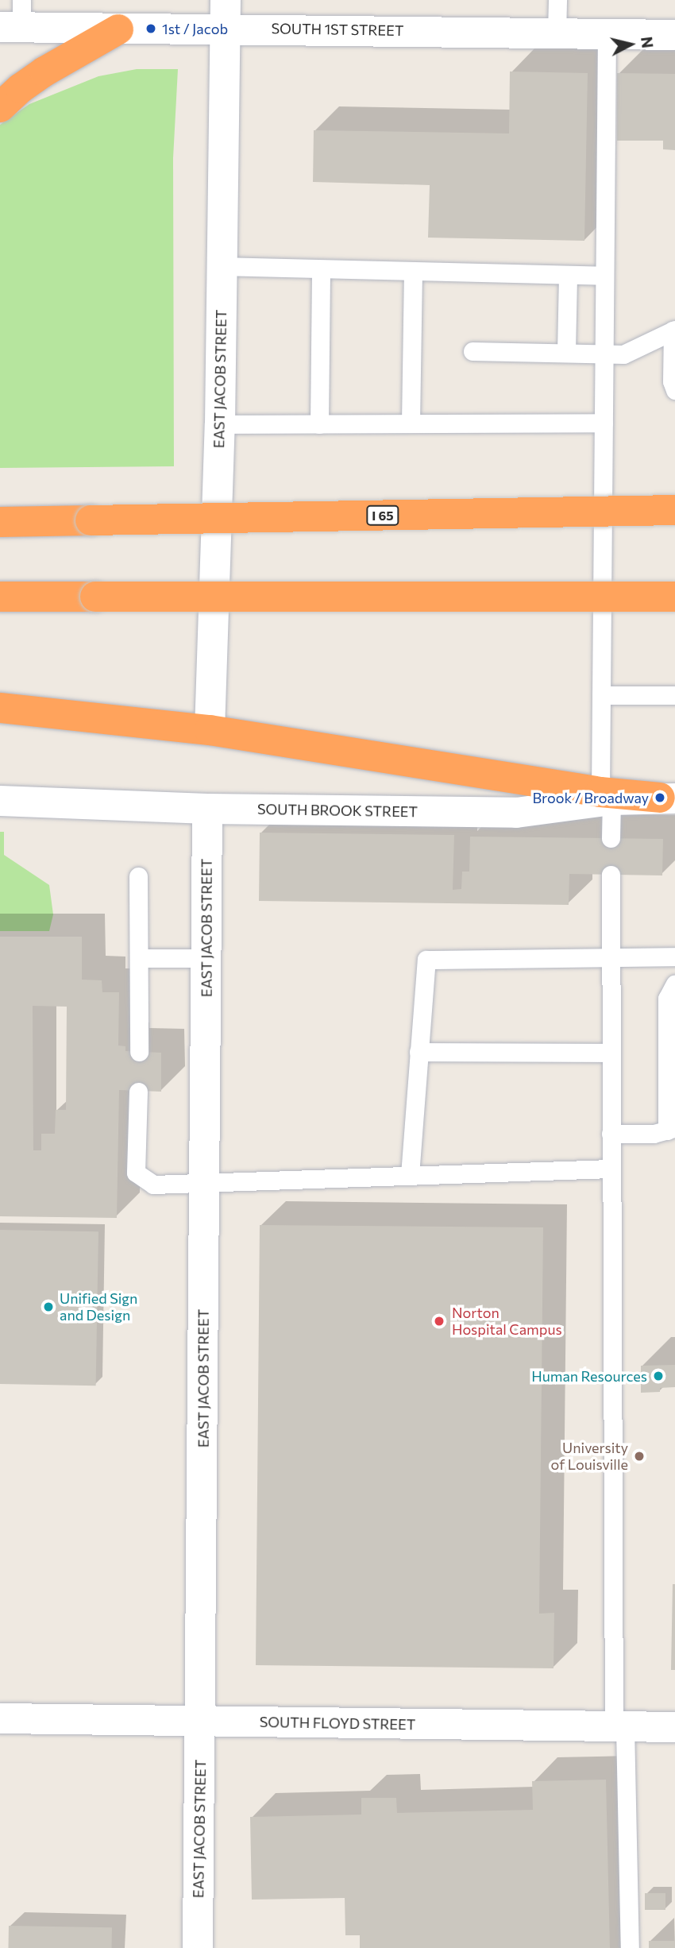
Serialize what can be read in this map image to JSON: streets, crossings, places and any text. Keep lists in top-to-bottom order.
{
  "streets": {
    "highway": ["I 65"],
    "street": [
      "SOUTH 1ST STREET",
      "EAST JACOB STREET",
      "SOUTH BROOK STREET",
      "SOUTH FLOYD STREET"
    ]
  },
  "crossings": [
    ["SOUTH 1ST STREET", "EAST JACOB STREET"],
    ["EAST JACOB STREET", "SOUTH BROOK STREET"],
    ["EAST JACOB STREET", "SOUTH FLOYD STREET"]
  ],
  "places": [
    "1st / Jacob",
    "Brook / Broadway",
    "Unified Sign and Design",
    "Norton Hospital Campus",
    "Human Resources",
    "University of Louisville"
  ],
  "north": "right"
}
